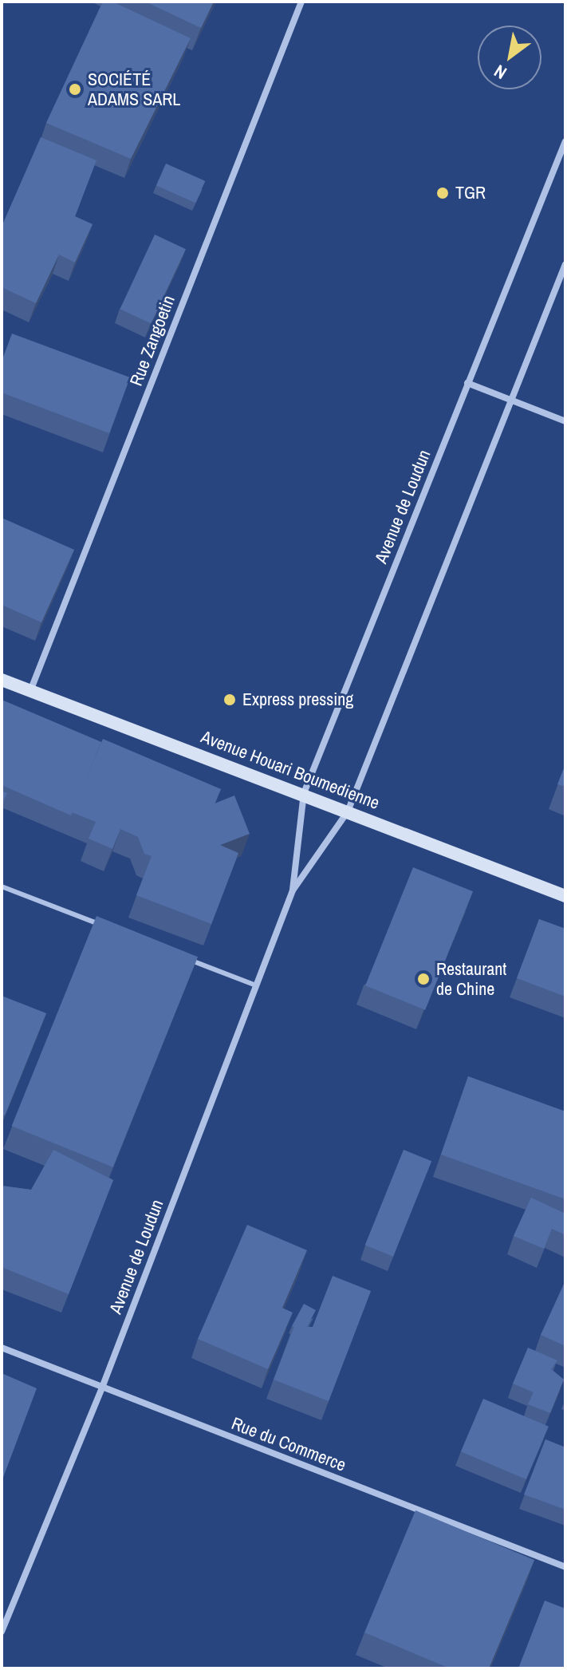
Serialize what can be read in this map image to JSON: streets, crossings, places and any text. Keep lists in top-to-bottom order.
{
  "streets": {
    "main road": ["Avenue Houari Boumedienne"],
    "street": ["Rue Zangoetin", "Avenue de Loudun", "Rue du Commerce"]
  },
  "crossings": [
    ["Rue Zangoetin", "Avenue Houari Boumedienne"],
    ["Avenue de Loudun", "Avenue Houari Boumedienne"],
    ["Avenue de Loudun", "Rue du Commerce"]
  ],
  "places": [
    "SOCIÉTÉ ADAMS SARL",
    "TGR",
    "Express pressing",
    "Restaurant de Chine"
  ],
  "north": "bottom left"
}
